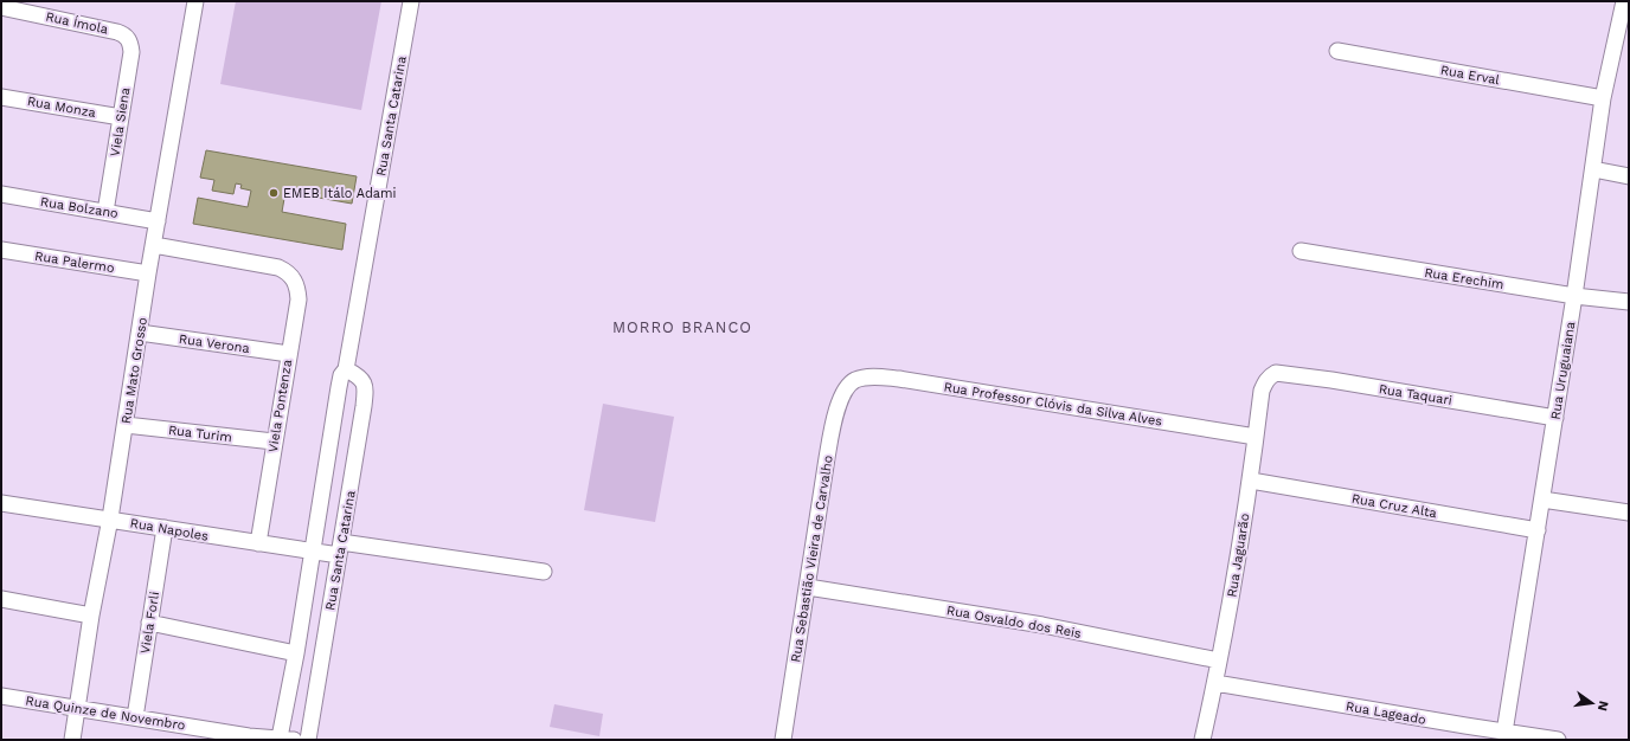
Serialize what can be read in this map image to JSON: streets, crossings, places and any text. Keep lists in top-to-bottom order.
{
  "streets": {
    "street": [
      "Rua Ímola",
      "Rua Erval",
      "Rua Monza",
      "Rua Santa Catarina",
      "Viela Siena",
      "Rua Bolzano",
      "Rua Palermo",
      "Rua Erechim",
      "Rua Verona",
      "Rua Mato Grosso",
      "Rua Uruguaiana",
      "Rua Taquari",
      "Rua Professor Clóvis da Silva Alves",
      "Viela Pontenza",
      "Rua Turim",
      "Rua Cruz Alta",
      "Rua Napoles",
      "Rua Jaguarão",
      "Rua Sebastião Vieira de Carvalho",
      "Rua Osvaldo dos Reis",
      "Viela Forli",
      "Rua Quinze de Novembro",
      "Rua Lageado"
    ]
  },
  "crossings": [
    ["Rua Ímola", "Viela Siena"],
    ["Rua Erval", "Rua Uruguaiana"],
    ["Rua Monza", "Viela Siena"],
    ["Rua Santa Catarina", "Rua Napoles"],
    ["Rua Santa Catarina", "Rua Quinze de Novembro"],
    ["Viela Siena", "Rua Bolzano"],
    ["Rua Bolzano", "Rua Mato Grosso"],
    ["Rua Palermo", "Rua Mato Grosso"],
    ["Rua Erechim", "Rua Uruguaiana"],
    ["Rua Verona", "Rua Mato Grosso"],
    ["Rua Verona", "Viela Pontenza"],
    ["Rua Mato Grosso", "Viela Pontenza"],
    ["Rua Mato Grosso", "Rua Turim"],
    ["Rua Mato Grosso", "Rua Napoles"],
    ["Rua Mato Grosso", "Rua Quinze de Novembro"],
    ["Rua Uruguaiana", "Rua Taquari"],
    ["Rua Uruguaiana", "Rua Cruz Alta"],
    ["Rua Uruguaiana", "Rua Lageado"],
    ["Rua Taquari", "Rua Jaguarão"],
    ["Rua Professor Clóvis da Silva Alves", "Rua Jaguarão"],
    ["Rua Professor Clóvis da Silva Alves", "Rua Sebastião Vieira de Carvalho"],
    ["Viela Pontenza", "Rua Turim"],
    ["Viela Pontenza", "Rua Napoles"],
    ["Rua Cruz Alta", "Rua Jaguarão"],
    ["Rua Napoles", "Viela Forli"],
    ["Rua Jaguarão", "Rua Osvaldo dos Reis"],
    ["Rua Jaguarão", "Rua Lageado"],
    ["Rua Sebastião Vieira de Carvalho", "Rua Osvaldo dos Reis"],
    ["Viela Forli", "Rua Quinze de Novembro"]
  ],
  "districts": ["MORRO BRANCO"],
  "places": ["EMEB Itálo Adami"],
  "north": "right"
}
